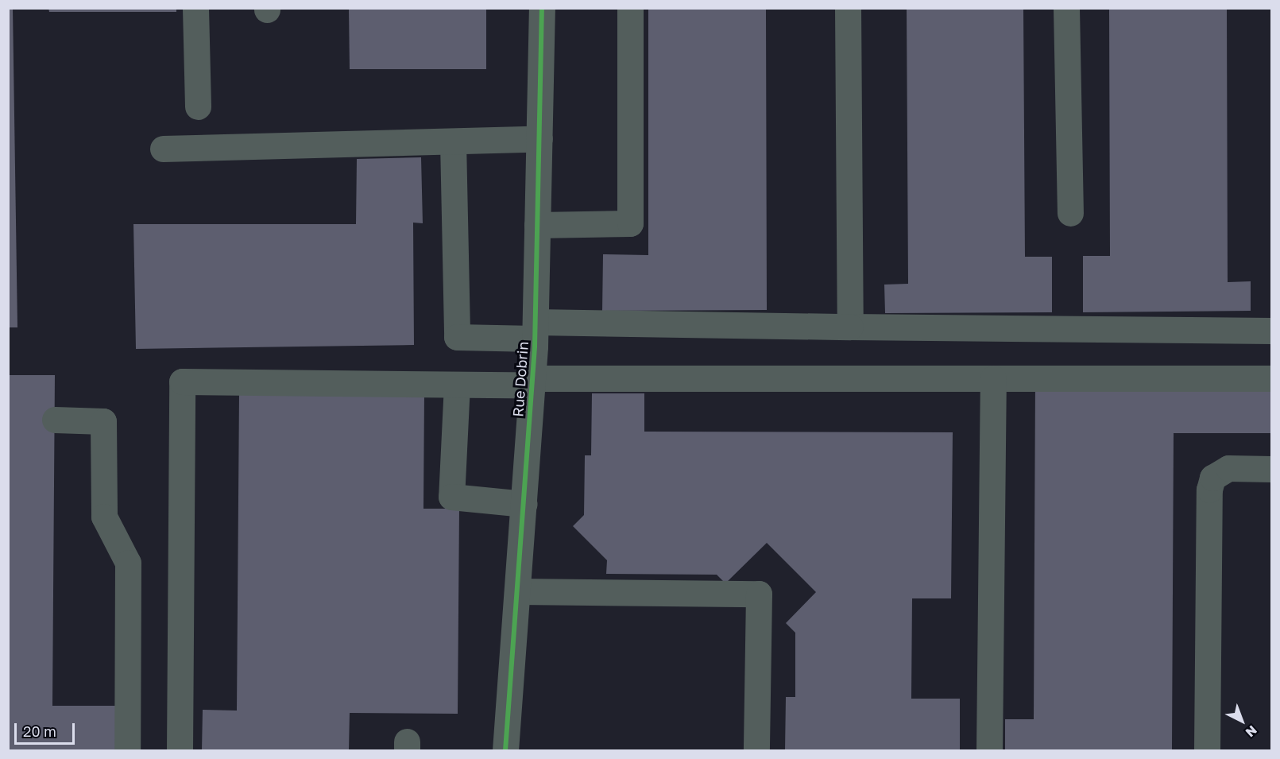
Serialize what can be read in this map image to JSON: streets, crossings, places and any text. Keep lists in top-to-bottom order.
{
  "streets": {
    "street": ["Rue Dobrin"]
  },
  "scale_bar": "20 m",
  "north": "bottom right"
}
